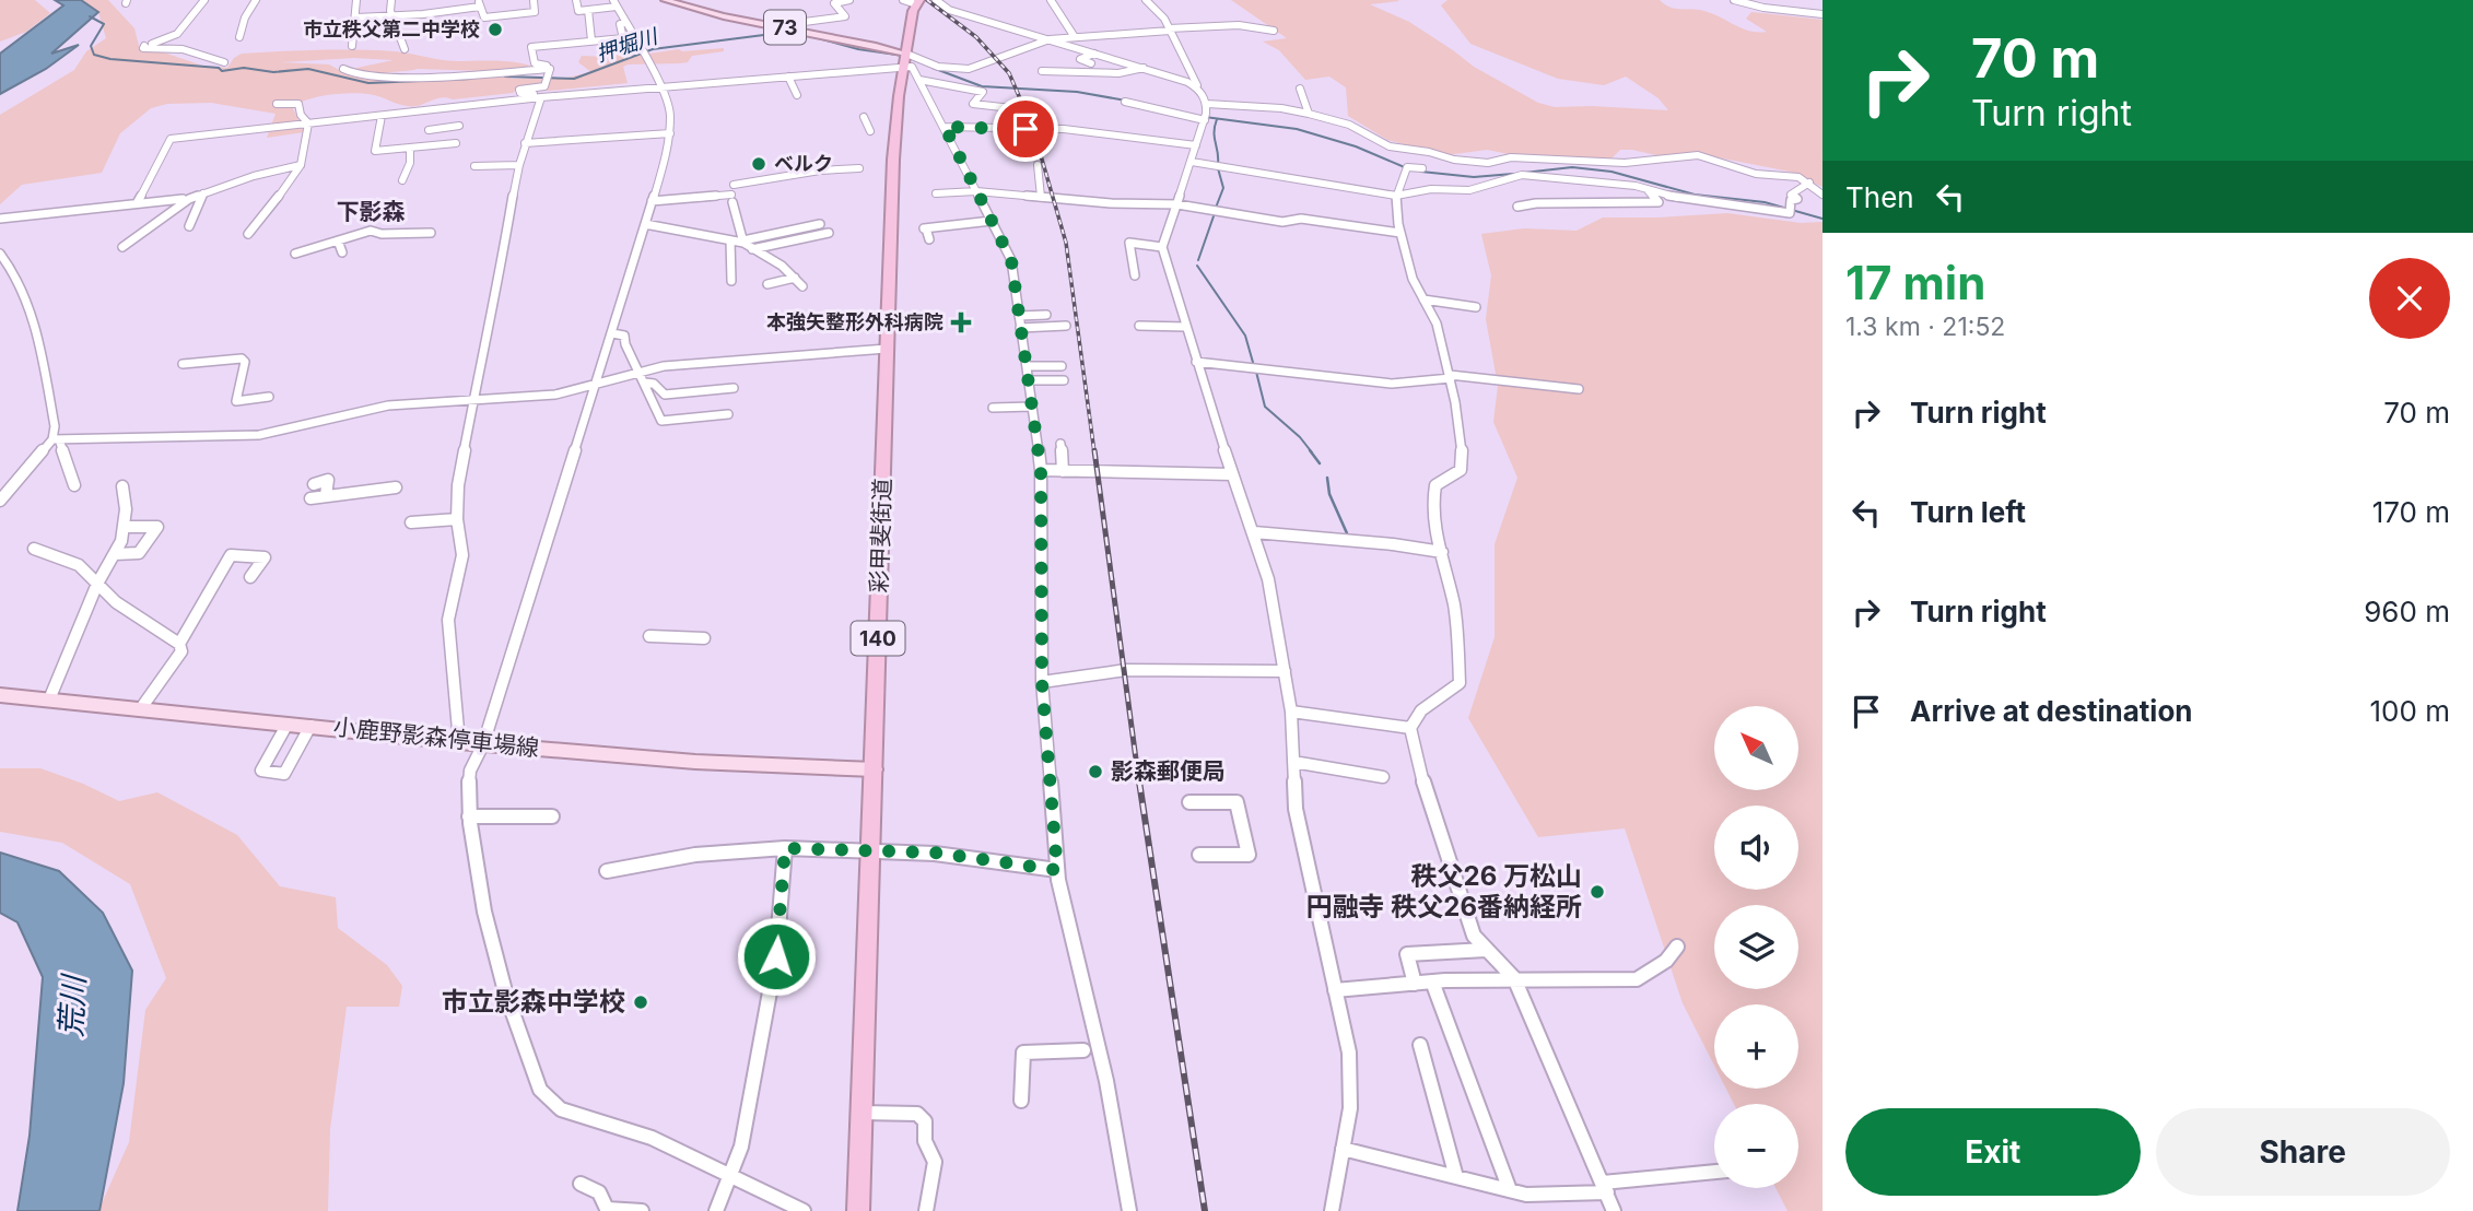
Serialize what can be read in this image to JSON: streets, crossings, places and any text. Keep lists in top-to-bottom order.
{
  "streets": {
    "highway": ["彩甲斐街道", "140"],
    "main road": ["73", "小鹿野影森停車場線"]
  },
  "crossings": [
    ["73", "彩甲斐街道"],
    ["彩甲斐街道", "小鹿野影森停車場線"]
  ],
  "districts": ["下影森"],
  "water": ["押堀川", "荒川"],
  "places": {
    "other": [
      "市立秩父第二中学校",
      "ベルク",
      "影森郵便局",
      "秩父26 万松山 円融寺 秩父26番納経所",
      "市立影森中学校"
    ],
    "health": ["本強矢整形外科病院"]
  },
  "north": "top left",
  "page": {
    "turn": ["70 m", "Turn right"],
    "then": "Then",
    "heading": ["17 min", "1.3 km · 21:52"],
    "list": [
      {
        "name": "Turn right",
        "value": "70 m"
      },
      {
        "name": "Turn left",
        "value": "170 m"
      },
      {
        "name": "Turn right",
        "value": "960 m"
      },
      {
        "name": "Arrive at destination",
        "value": "100 m"
      }
    ],
    "map_buttons": ["+", "−"],
    "buttons": ["Exit", "Share"]
  }
}
